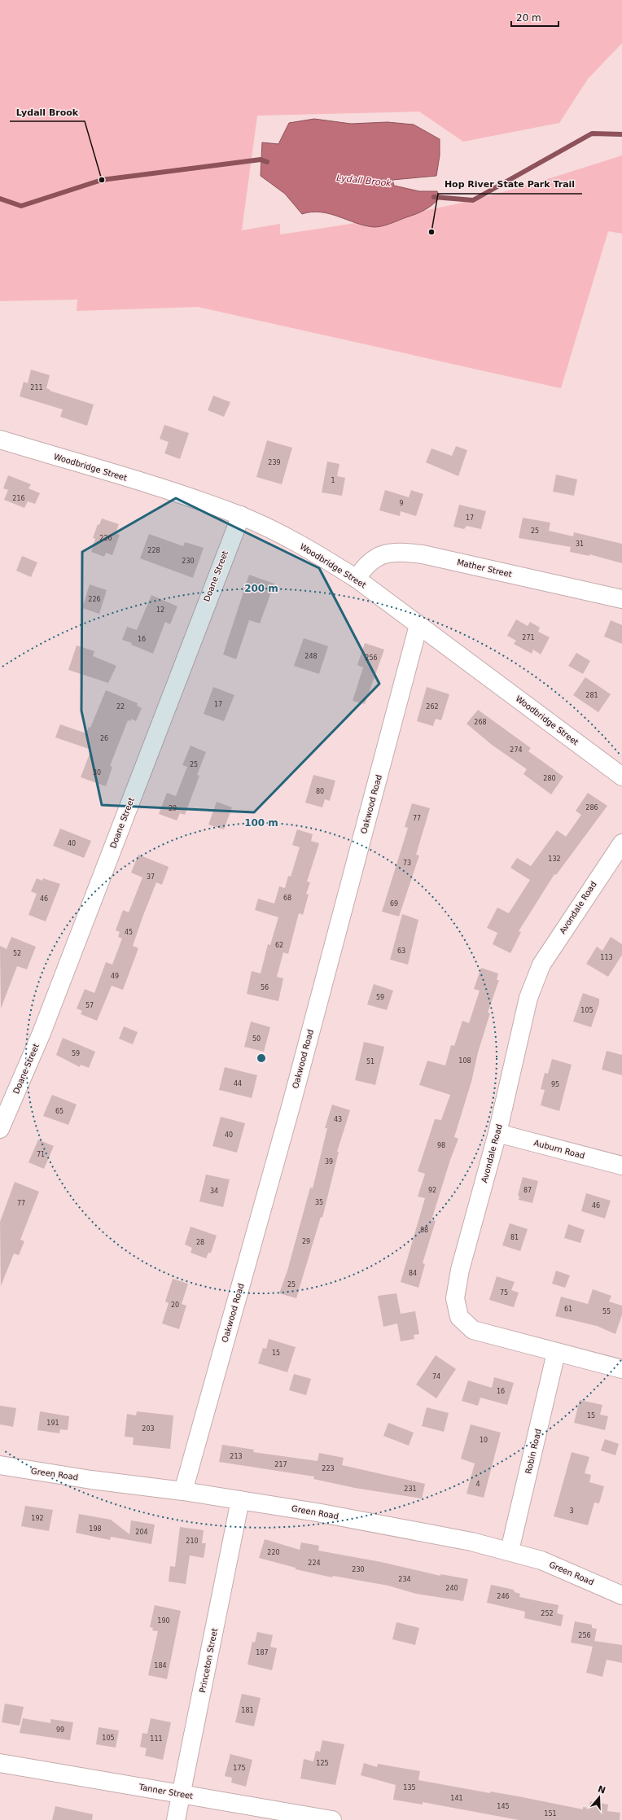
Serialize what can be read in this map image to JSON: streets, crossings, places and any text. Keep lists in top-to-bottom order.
{
  "streets": {
    "street": [
      "Woodbridge Street",
      "Mather Street",
      "Doane Street",
      "Oakwood Road",
      "Avondale Road",
      "Auburn Road",
      "Robin Road",
      "Green Road",
      "Princeton Street",
      "Tanner Street"
    ]
  },
  "crossings": [
    ["Woodbridge Street", "Mather Street"],
    ["Woodbridge Street", "Doane Street"],
    ["Woodbridge Street", "Oakwood Road"],
    ["Oakwood Road", "Green Road"],
    ["Avondale Road", "Auburn Road"],
    ["Avondale Road", "Robin Road"],
    ["Robin Road", "Green Road"],
    ["Green Road", "Princeton Street"],
    ["Princeton Street", "Tanner Street"]
  ],
  "water": ["Lydall Brook"],
  "places": ["Lydall Brook", "Hop River State Park Trail"],
  "house_numbers": [
    "211",
    "239",
    "1",
    "216",
    "9",
    "17",
    "25",
    "226",
    "31",
    "228",
    "230",
    "226",
    "12",
    "271",
    "16",
    "248",
    "256",
    "281",
    "17",
    "22",
    "262",
    "268",
    "26",
    "274",
    "25",
    "30",
    "280",
    "80",
    "286",
    "29",
    "77",
    "40",
    "132",
    "73",
    "37",
    "68",
    "46",
    "69",
    "45",
    "62",
    "63",
    "52",
    "113",
    "49",
    "56",
    "59",
    "57",
    "105",
    "50",
    "59",
    "108",
    "51",
    "44",
    "95",
    "65",
    "43",
    "40",
    "98",
    "71",
    "39",
    "92",
    "87",
    "34",
    "35",
    "77",
    "46",
    "88",
    "81",
    "29",
    "28",
    "84",
    "25",
    "75",
    "20",
    "61",
    "55",
    "15",
    "74",
    "16",
    "15",
    "191",
    "203",
    "10",
    "213",
    "217",
    "223",
    "4",
    "231",
    "3",
    "192",
    "198",
    "204",
    "210",
    "220",
    "224",
    "230",
    "234",
    "240",
    "246",
    "252",
    "190",
    "256",
    "187",
    "184",
    "181",
    "99",
    "105",
    "111",
    "125",
    "175",
    "135",
    "141",
    "145",
    "151"
  ],
  "scale_bar": "20 m",
  "north": "top",
  "rings": ["200 m", "100 m"]
}
